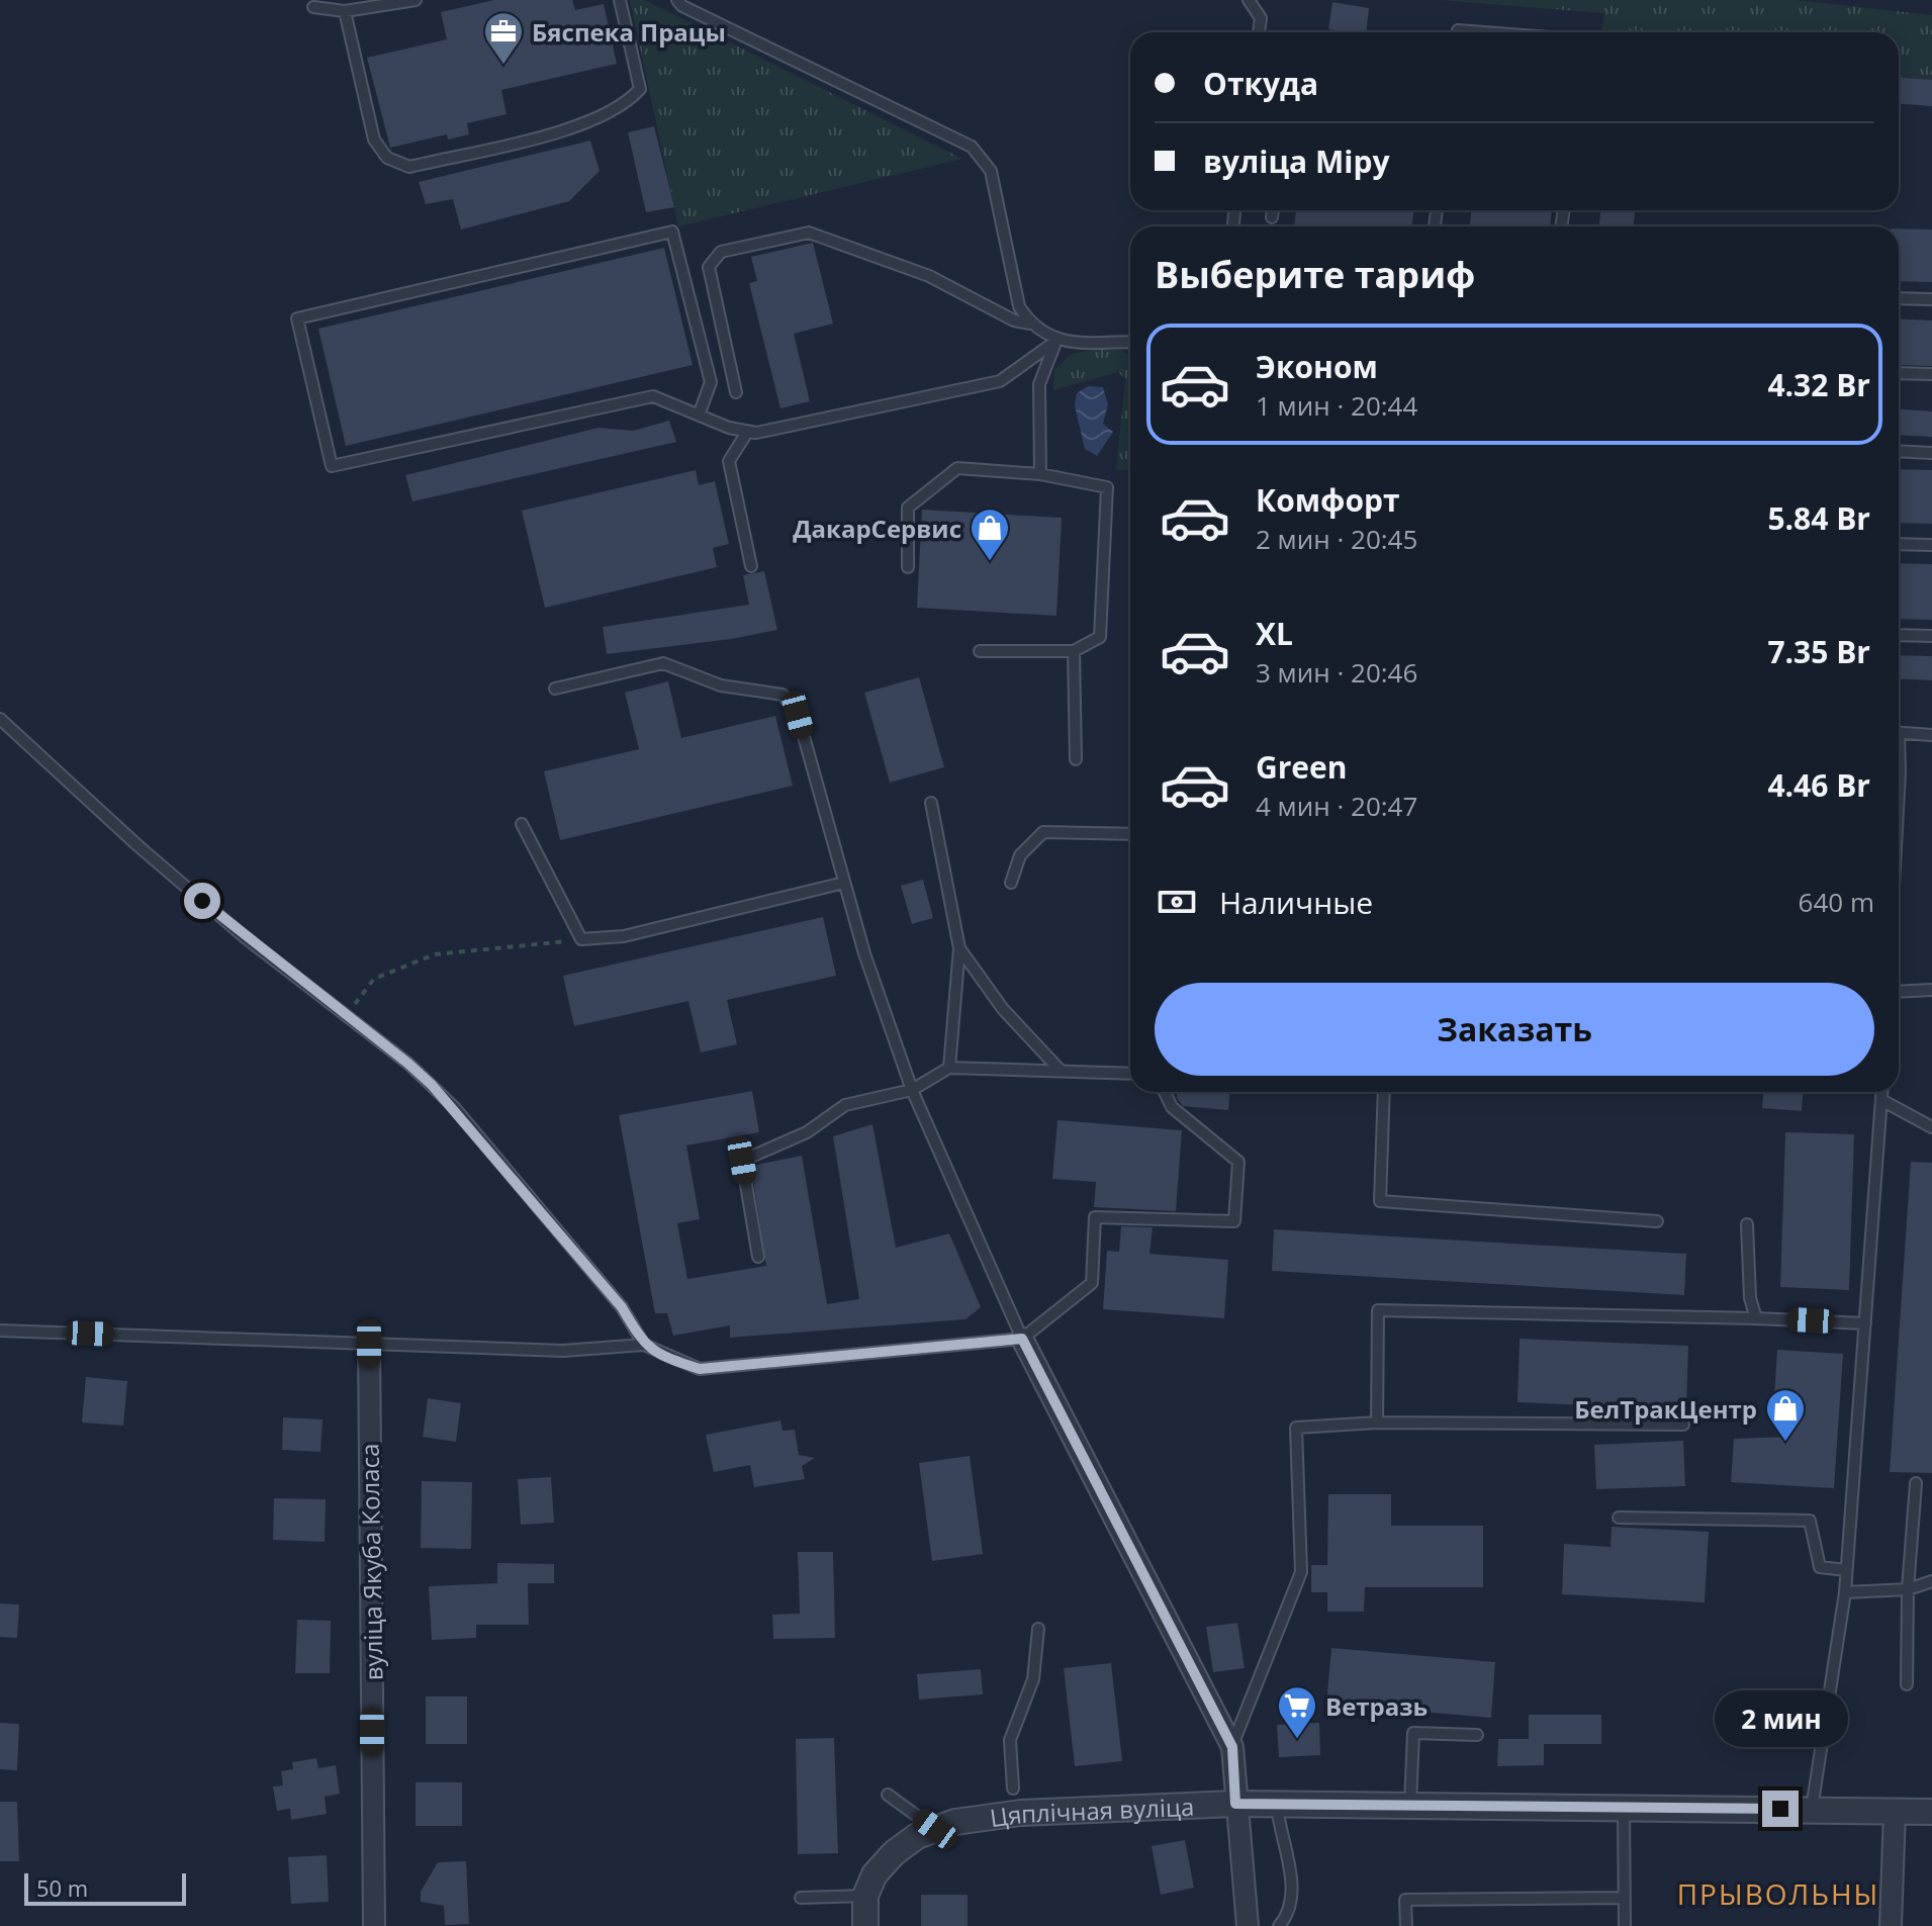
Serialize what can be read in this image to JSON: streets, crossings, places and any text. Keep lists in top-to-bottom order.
{
  "streets": {
    "street": ["вуліца Якуба Коласа", "Цяплічная вуліца"]
  },
  "districts": ["ПРЫВОЛЬНЫ"],
  "places": {
    "office": ["Бяспека Працы"],
    "shop": ["ДакарСервис", "БелТракЦентр"],
    "supermarket": ["Ветразь"]
  },
  "scale_bar": "50 m",
  "page": {
    "banner": ["Откуда", "вуліца Міру"],
    "heading": "Выберите тариф",
    "list": [
      {
        "name": "Эконом",
        "note": "1 мин · 20:44",
        "value": "4.32 Br"
      },
      {
        "name": "Комфорт",
        "note": "2 мин · 20:45",
        "value": "5.84 Br"
      },
      {
        "name": "XL",
        "note": "3 мин · 20:46",
        "value": "7.35 Br"
      },
      {
        "name": "Green",
        "note": "4 мин · 20:47",
        "value": "4.46 Br"
      }
    ],
    "pay": ["Наличные", "640 m"],
    "buttons": "Заказать",
    "bubble": "2 мин",
    "scale": "50 m"
  }
}
